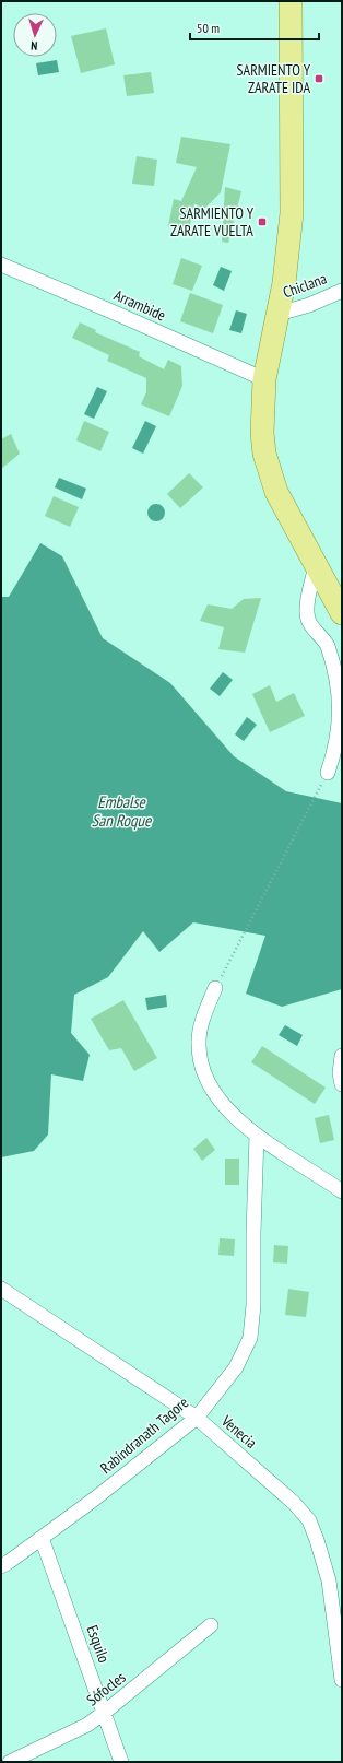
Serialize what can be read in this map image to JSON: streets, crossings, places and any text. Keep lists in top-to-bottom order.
{
  "streets": {
    "street": [
      "Chiclana",
      "Arrambide",
      "Venecia",
      "Rabindranath Tagore",
      "Esquilo",
      "Sófocles"
    ]
  },
  "crossings": [
    ["Venecia", "Rabindranath Tagore"],
    ["Rabindranath Tagore", "Esquilo"],
    ["Esquilo", "Sófocles"]
  ],
  "water": ["Embalse San Roque"],
  "places": {
    "transit": ["SARMIENTO Y ZARATE IDA", "SARMIENTO Y ZARATE VUELTA"]
  },
  "scale_bar": "50 m",
  "north": "bottom"
}
